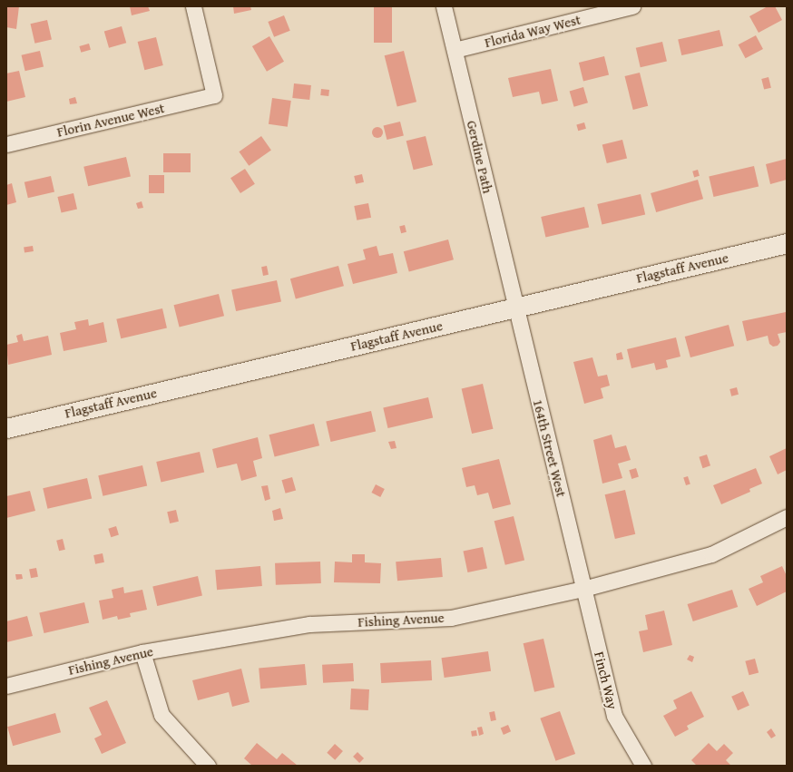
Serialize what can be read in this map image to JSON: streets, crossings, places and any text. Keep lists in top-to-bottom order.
{
  "streets": {
    "street": [
      "Florida Way West",
      "Florin Avenue West",
      "Gerdine Path",
      "Flagstaff Avenue",
      "164th Street West",
      "Fishing Avenue",
      "Finch Way"
    ]
  },
  "crossings": [
    ["Florida Way West", "Gerdine Path"],
    ["Gerdine Path", "Flagstaff Avenue"],
    ["Gerdine Path", "164th Street West"],
    ["Flagstaff Avenue", "164th Street West"],
    ["164th Street West", "Fishing Avenue"],
    ["164th Street West", "Finch Way"],
    ["Fishing Avenue", "Finch Way"]
  ]
}
